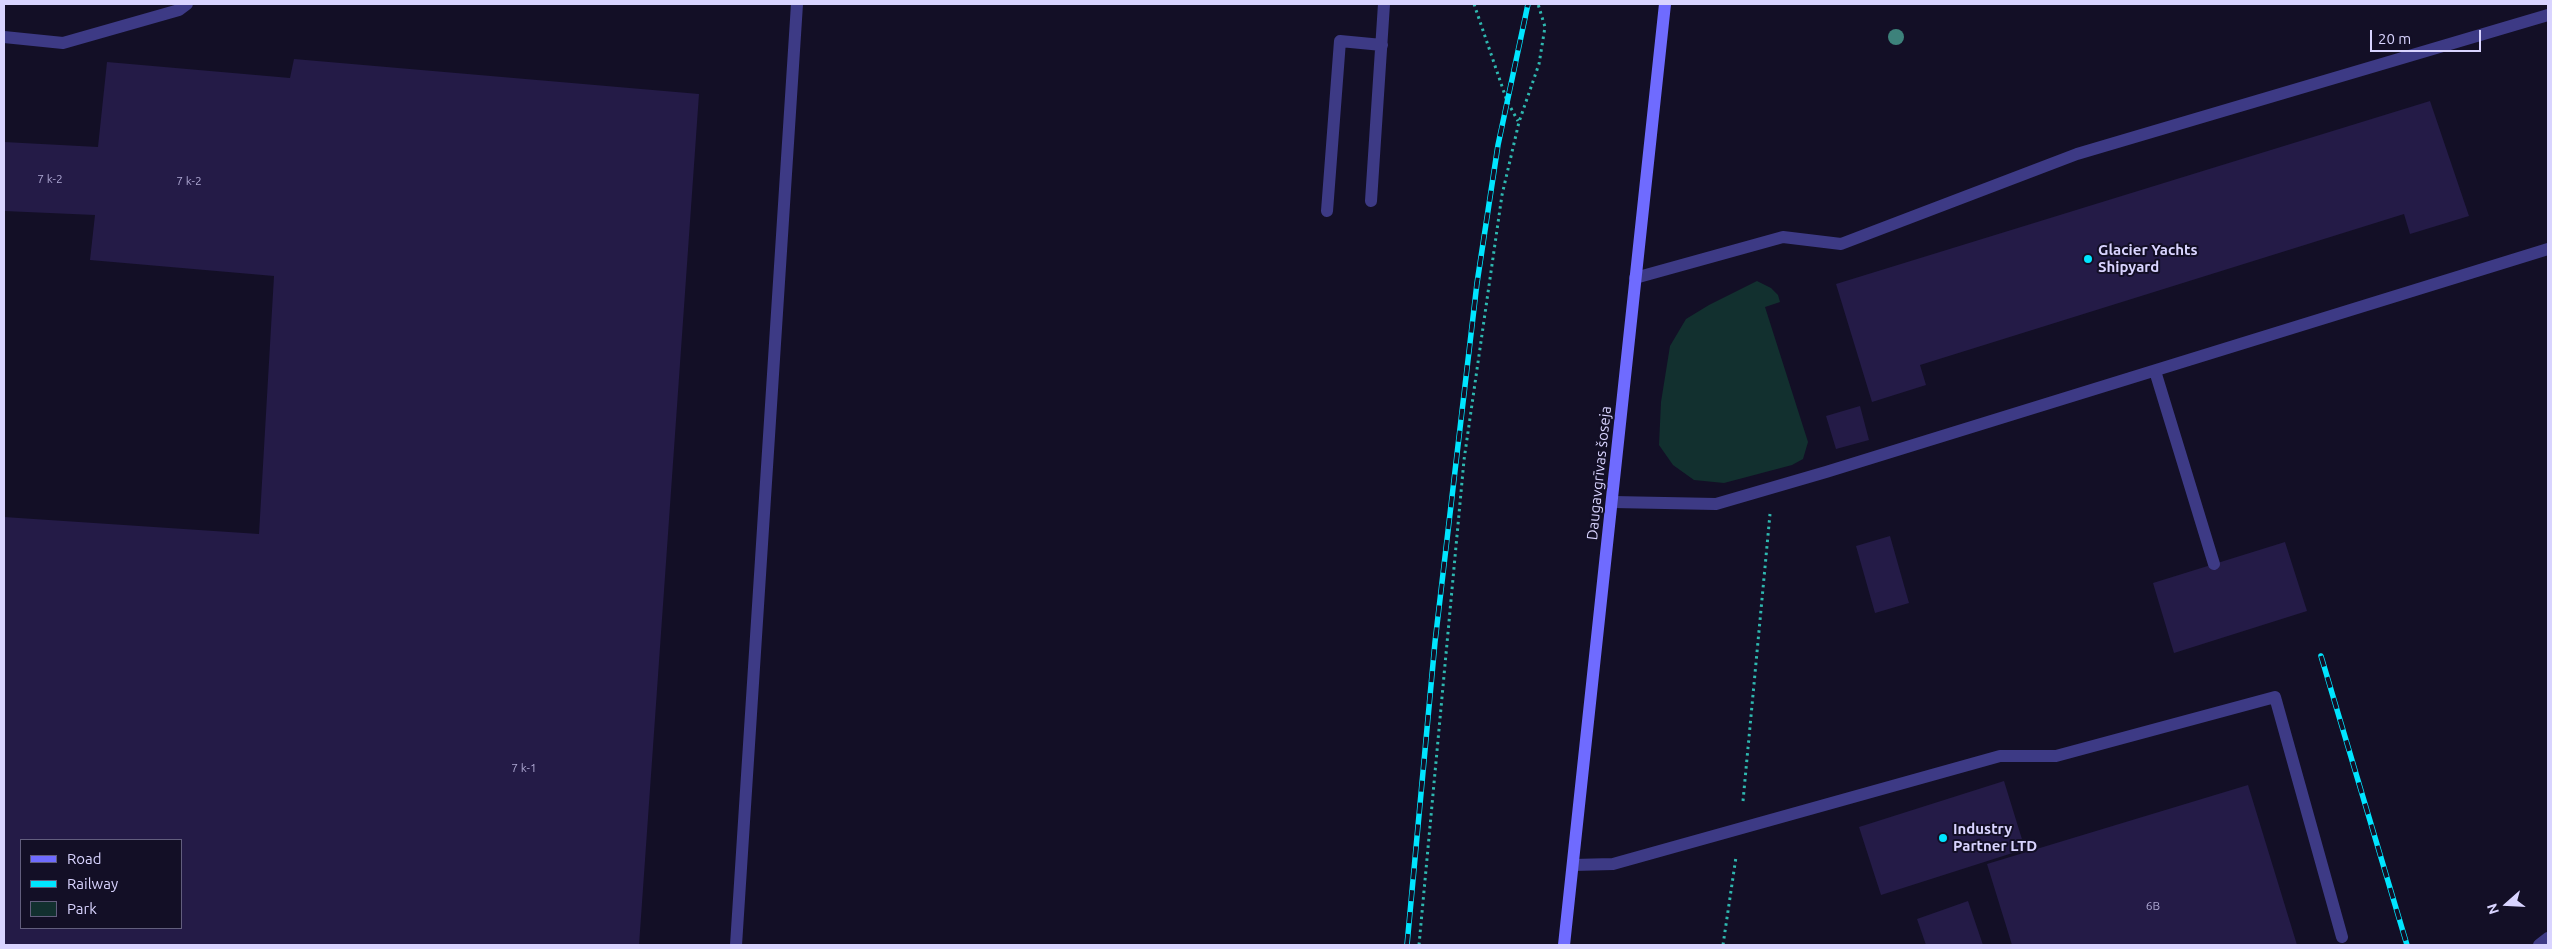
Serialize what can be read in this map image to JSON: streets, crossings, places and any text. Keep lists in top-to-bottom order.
{
  "streets": {
    "main road": ["Daugavgrīvas šoseja"]
  },
  "places": ["Glacier Yachts Shipyard", "Industry Partner LTD"],
  "house_numbers": [
    "7 k-2",
    "7 k-2",
    "7 k-1",
    "6B"
  ],
  "legend": ["Road", "Railway", "Park"],
  "scale_bar": "20 m",
  "north": "left"
}
